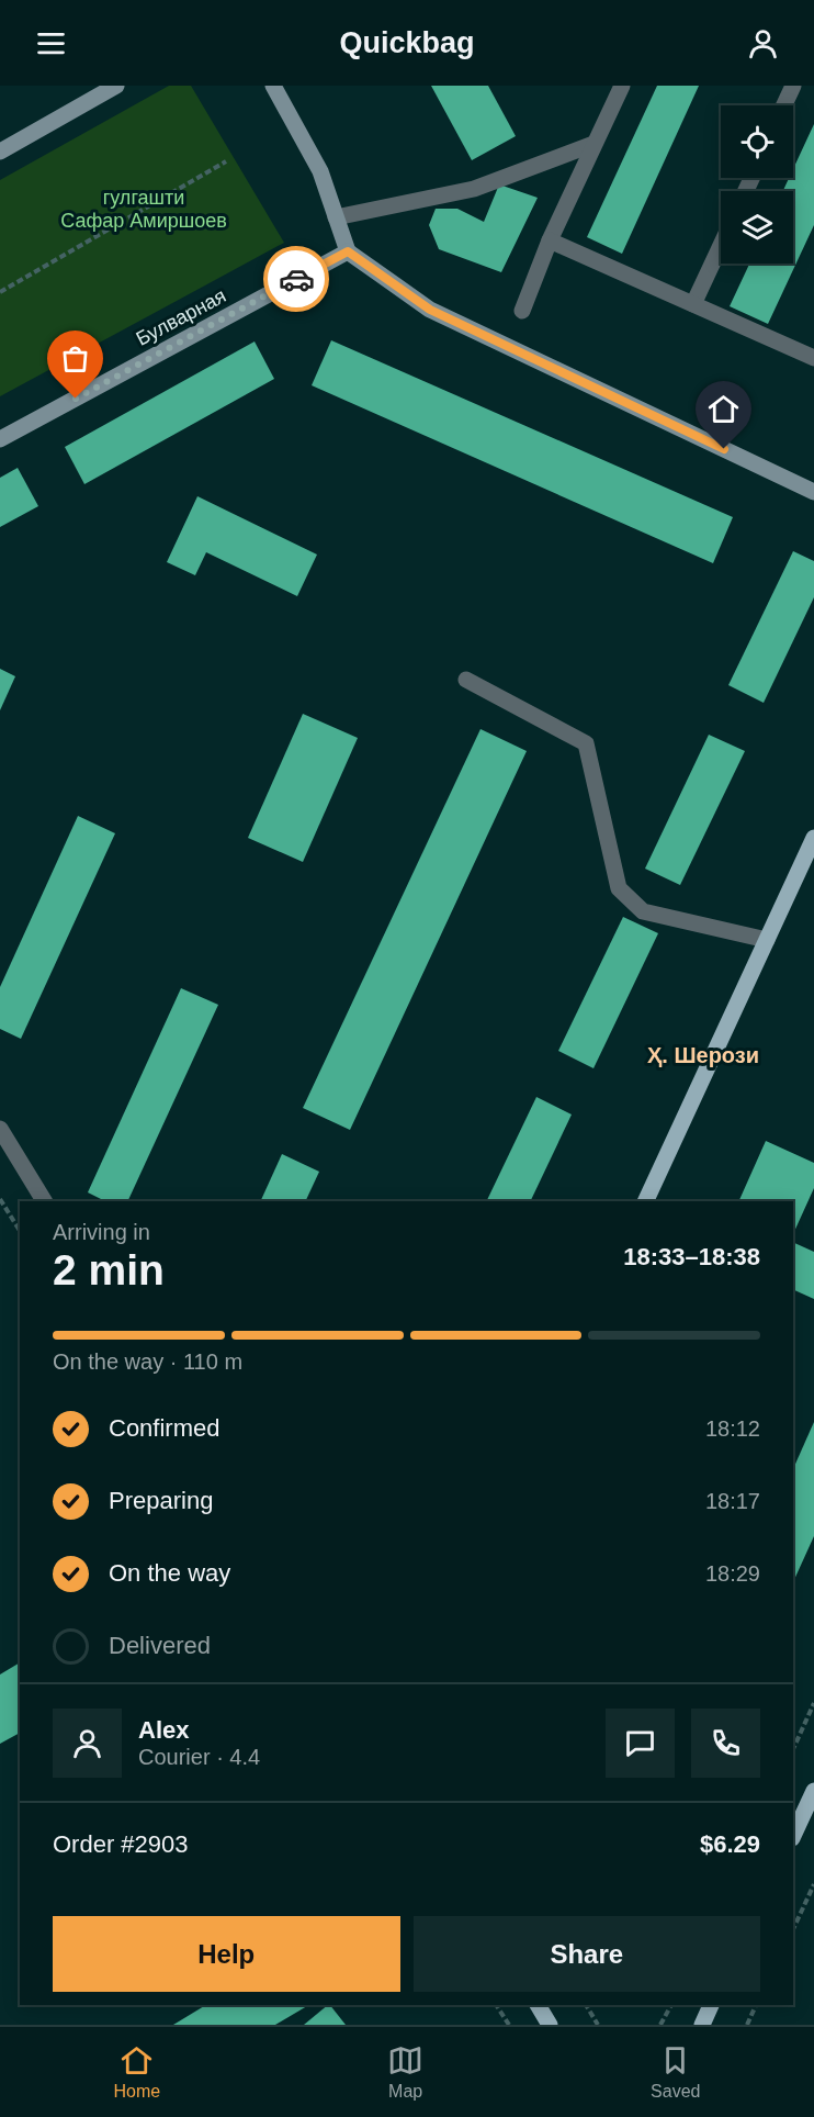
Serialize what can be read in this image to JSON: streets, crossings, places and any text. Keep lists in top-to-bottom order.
{
  "streets": {
    "street": ["Булварная"]
  },
  "districts": ["Ҳ. Шерози"],
  "parks": ["гулгашти Сафар Амиршоев"],
  "page": {
    "header": "Quickbag",
    "heading": ["2 min", "Arriving in", "18:33–18:38"],
    "panel": [
      "Alex",
      "Courier · 4.4",
      "Order #2903",
      "$6.29"
    ],
    "bar": "On the way · 110 m",
    "list": [
      ["Confirmed", "18:12"],
      ["Preparing", "18:17"],
      ["On the way", "18:29"],
      "Delivered"
    ],
    "buttons": ["Help", "Share"],
    "tabs": ["Home", "Map", "Saved"]
  }
}
